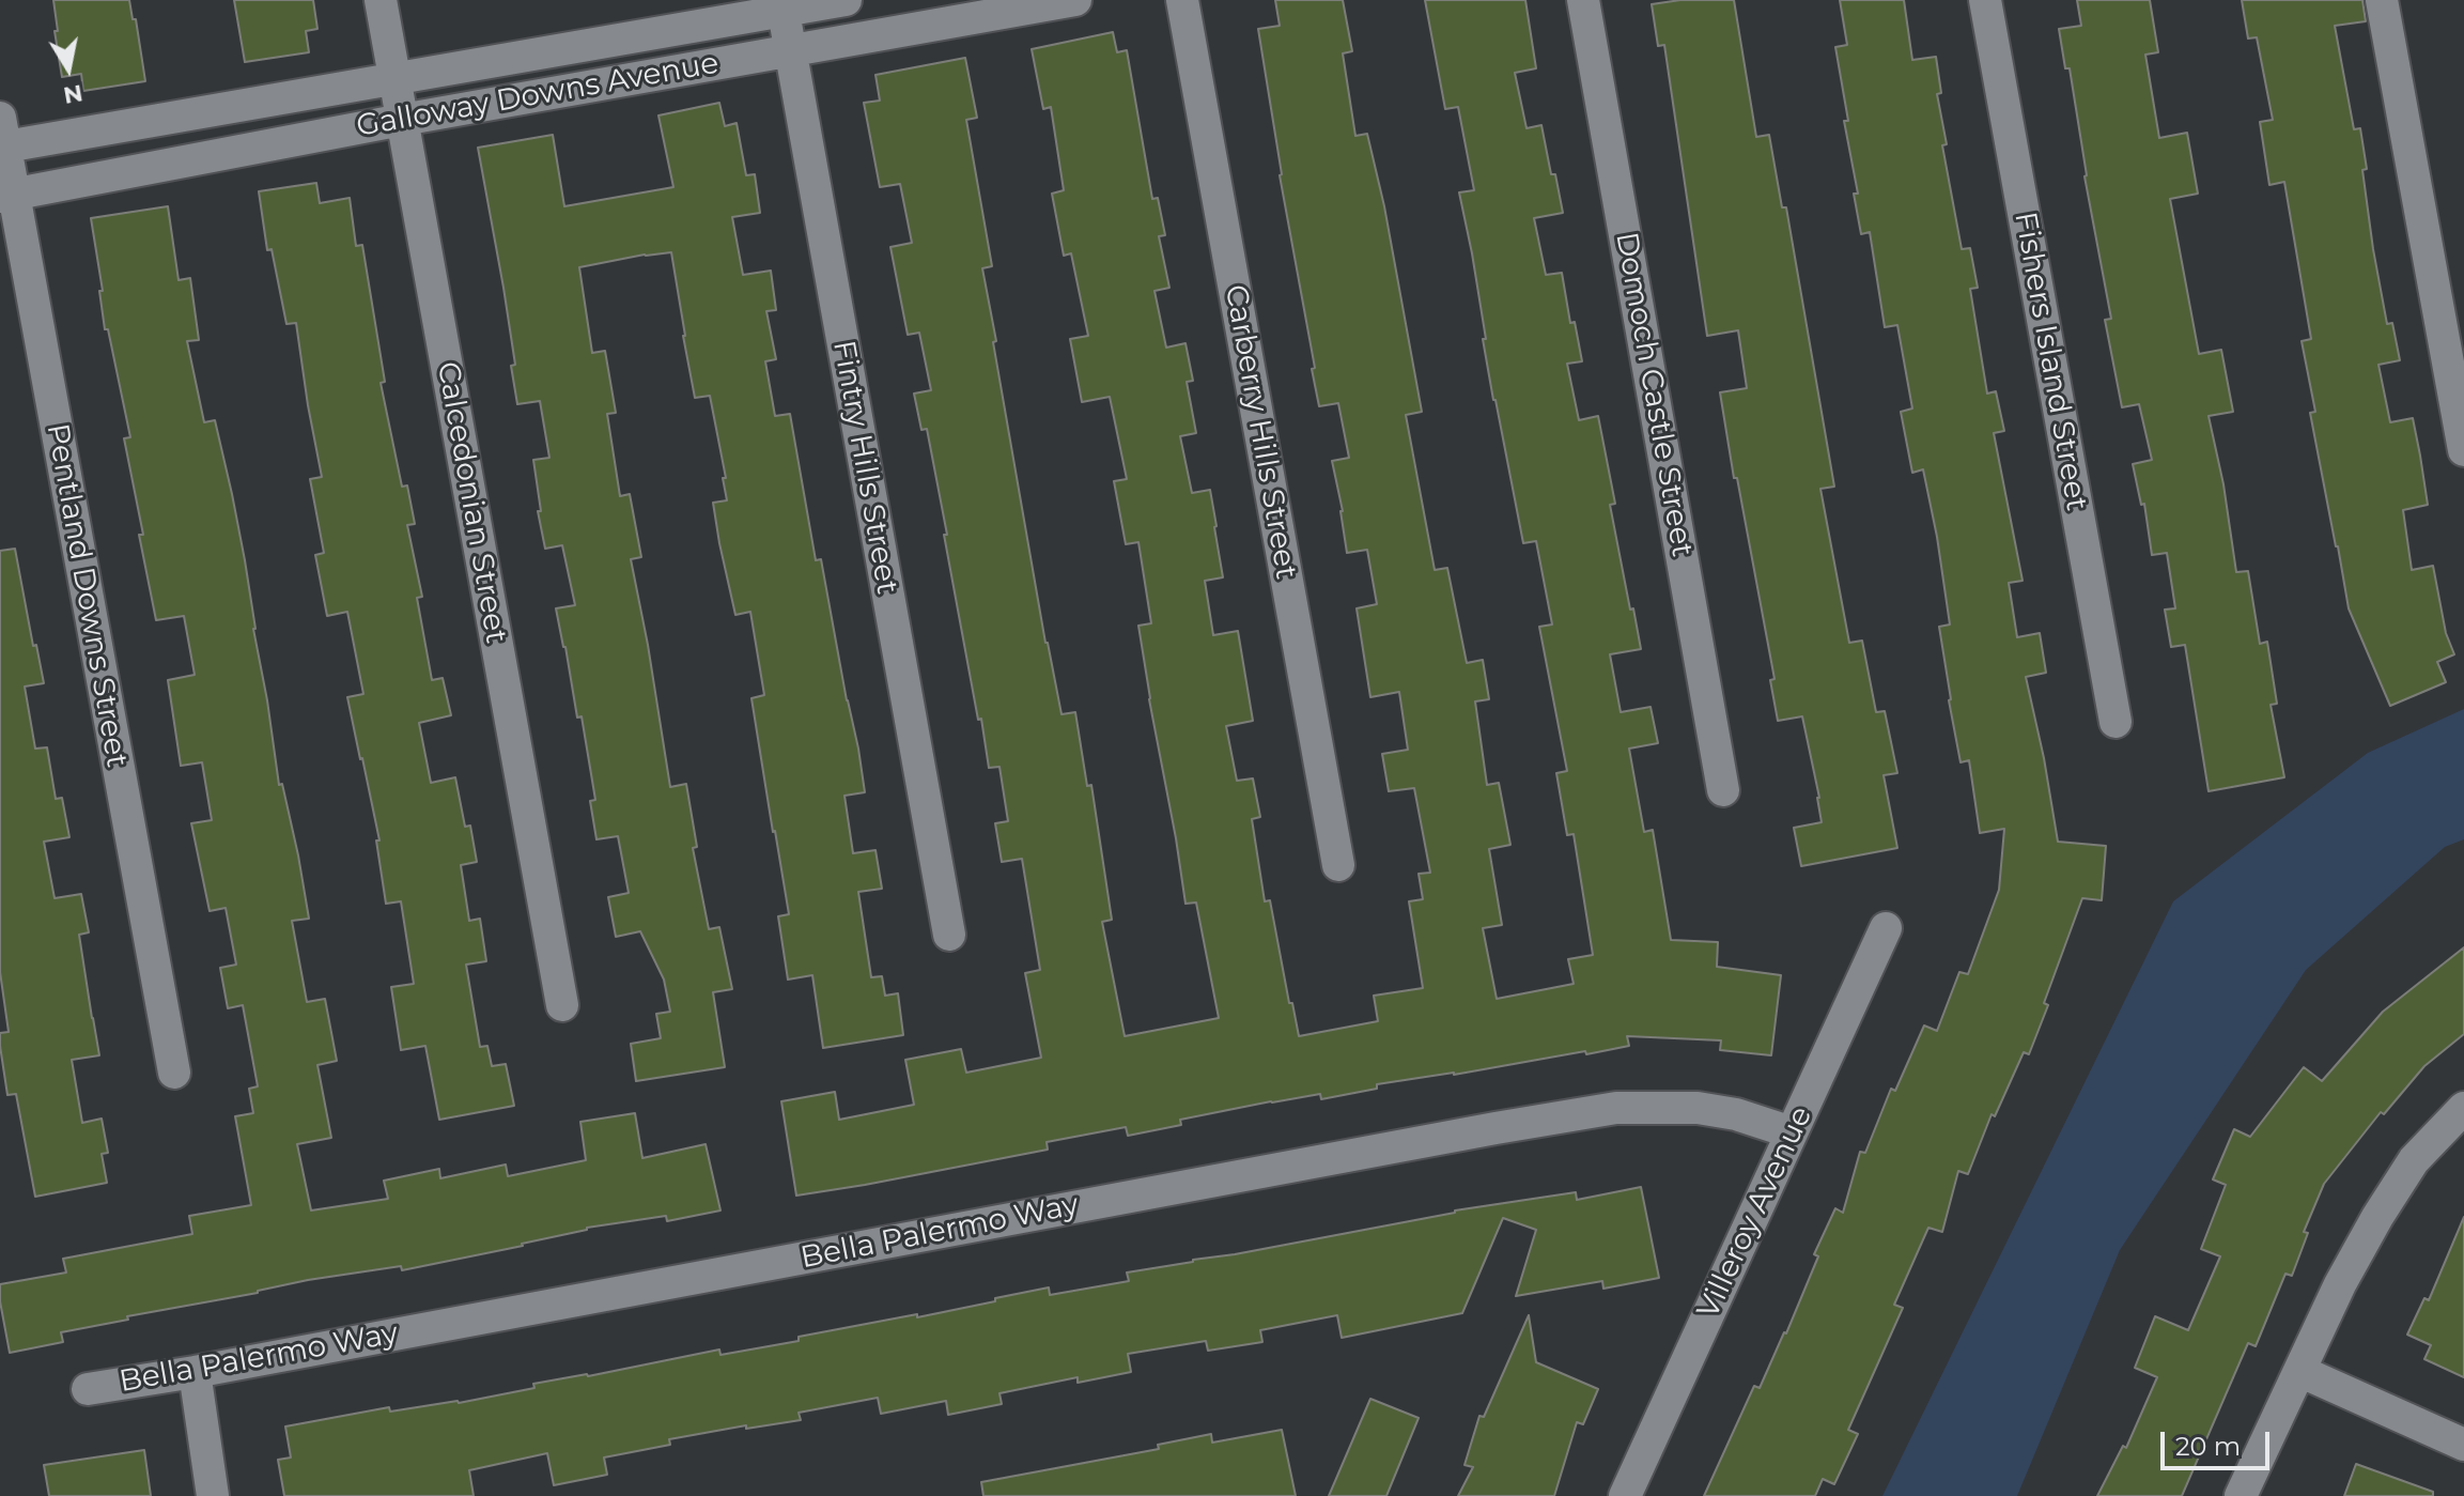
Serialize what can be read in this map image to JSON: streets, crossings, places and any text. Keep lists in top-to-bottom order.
{
  "streets": {
    "street": [
      "Galloway Downs Avenue",
      "Fishers Island Street",
      "Domoch Castle Street",
      "Carberry Hills Street",
      "Fintry Hills Street",
      "Calcedonian Street",
      "Pentland Downs Street",
      "Villeroy Avenue",
      "Bella Palermo Way"
    ]
  },
  "crossings": [
    ["Galloway Downs Avenue", "Fintry Hills Street"],
    ["Galloway Downs Avenue", "Calcedonian Street"],
    ["Galloway Downs Avenue", "Pentland Downs Street"],
    ["Villeroy Avenue", "Bella Palermo Way"]
  ],
  "scale_bar": "20 m",
  "north": "bottom"
}
